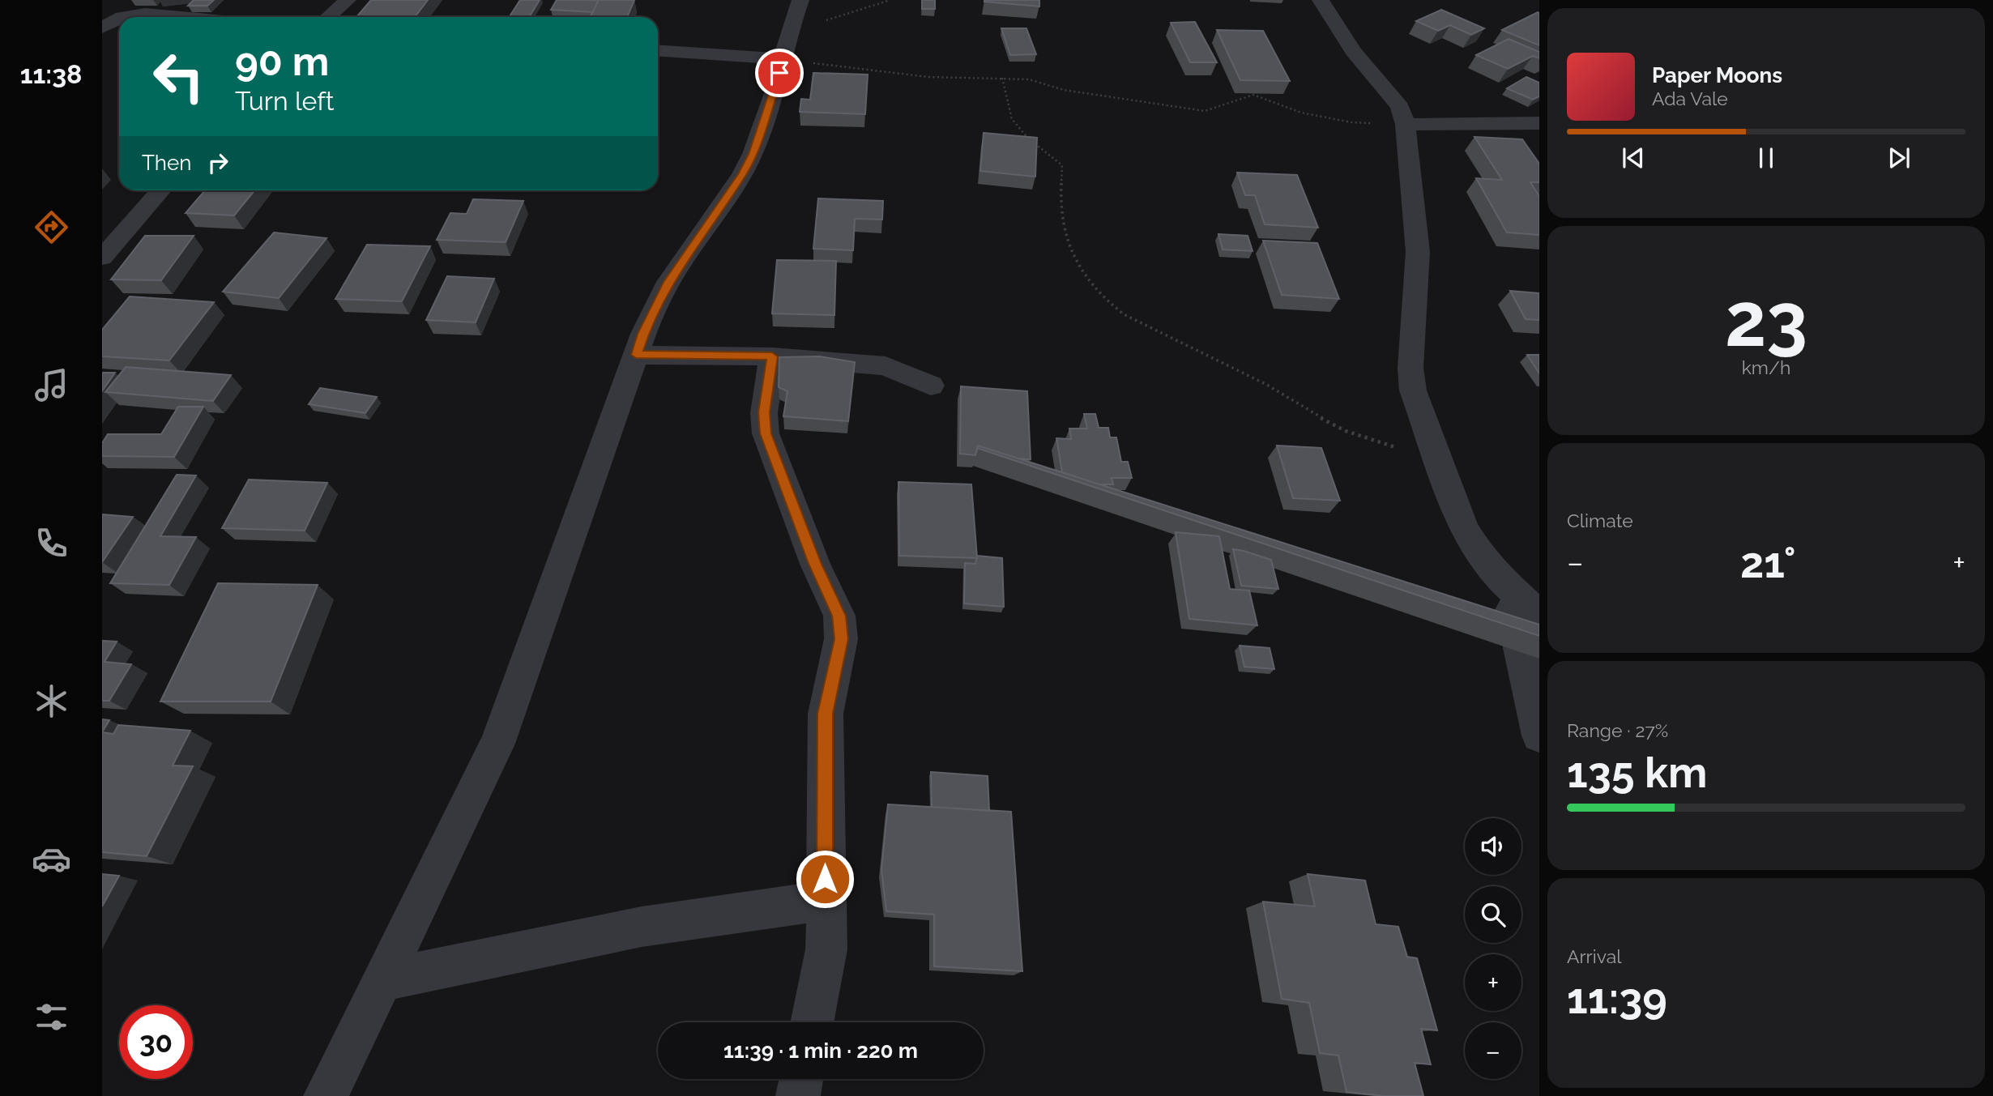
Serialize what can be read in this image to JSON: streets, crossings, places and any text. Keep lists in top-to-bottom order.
{
  "page": {
    "tabs": "11:38",
    "turn": ["90 m", "Turn left"],
    "song": ["Paper Moons", "Ada Vale"],
    "then": "Then",
    "tile": [
      ["23", "km/h"],
      "Climate",
      ["Range · 27%", "135 km"],
      ["Arrival", "11:39"]
    ],
    "heat": ["−", "21°", "+"],
    "map_buttons": ["+", "−"],
    "limit": "30",
    "trip": "11:39 · 1 min · 220 m"
  }
}
